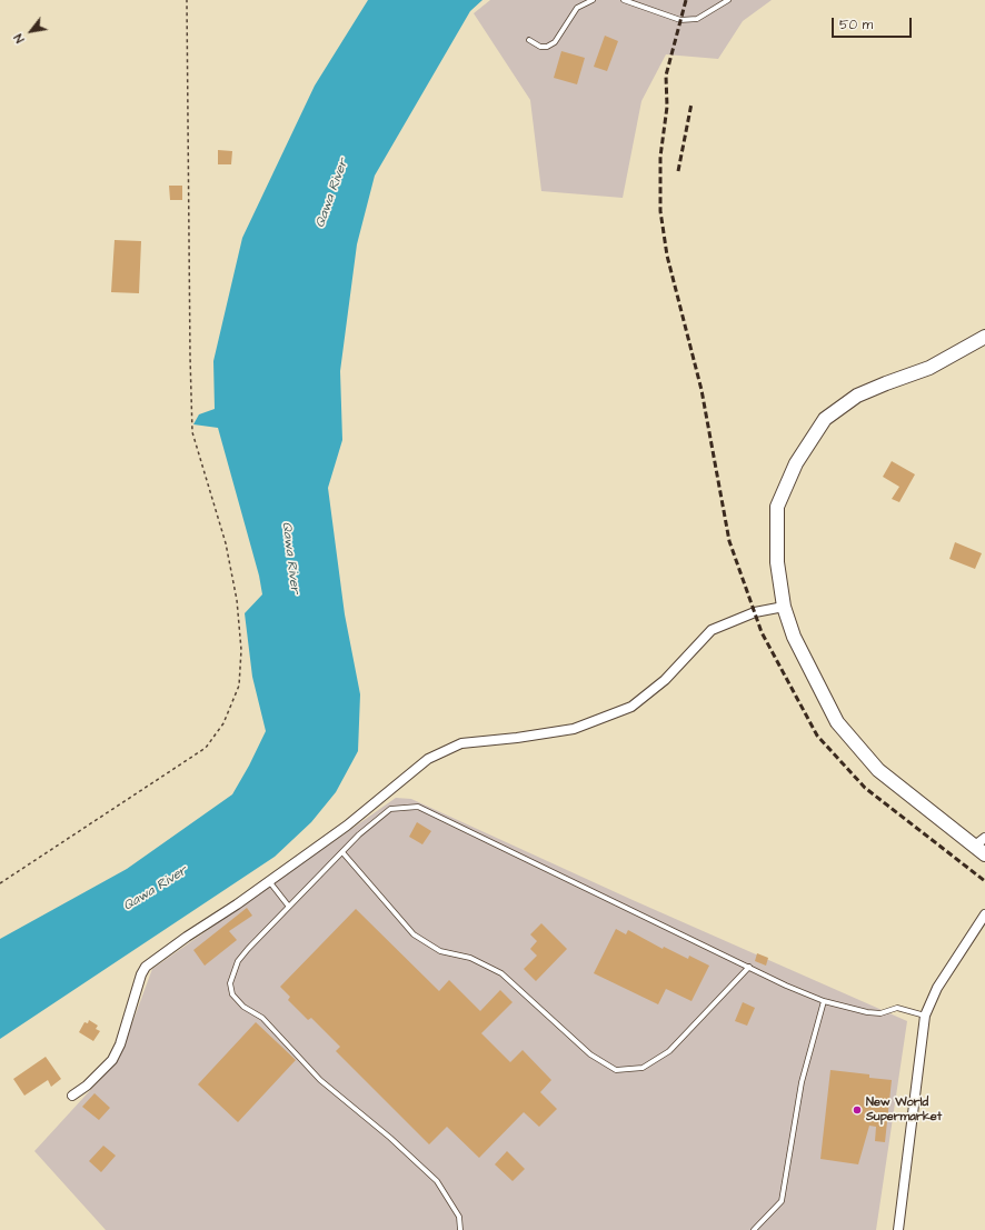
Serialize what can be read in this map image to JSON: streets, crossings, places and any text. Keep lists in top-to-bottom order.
{
  "water": ["Qawa River"],
  "places": ["New World Supermarket"],
  "scale_bar": "50 m",
  "north": "bottom left"
}
